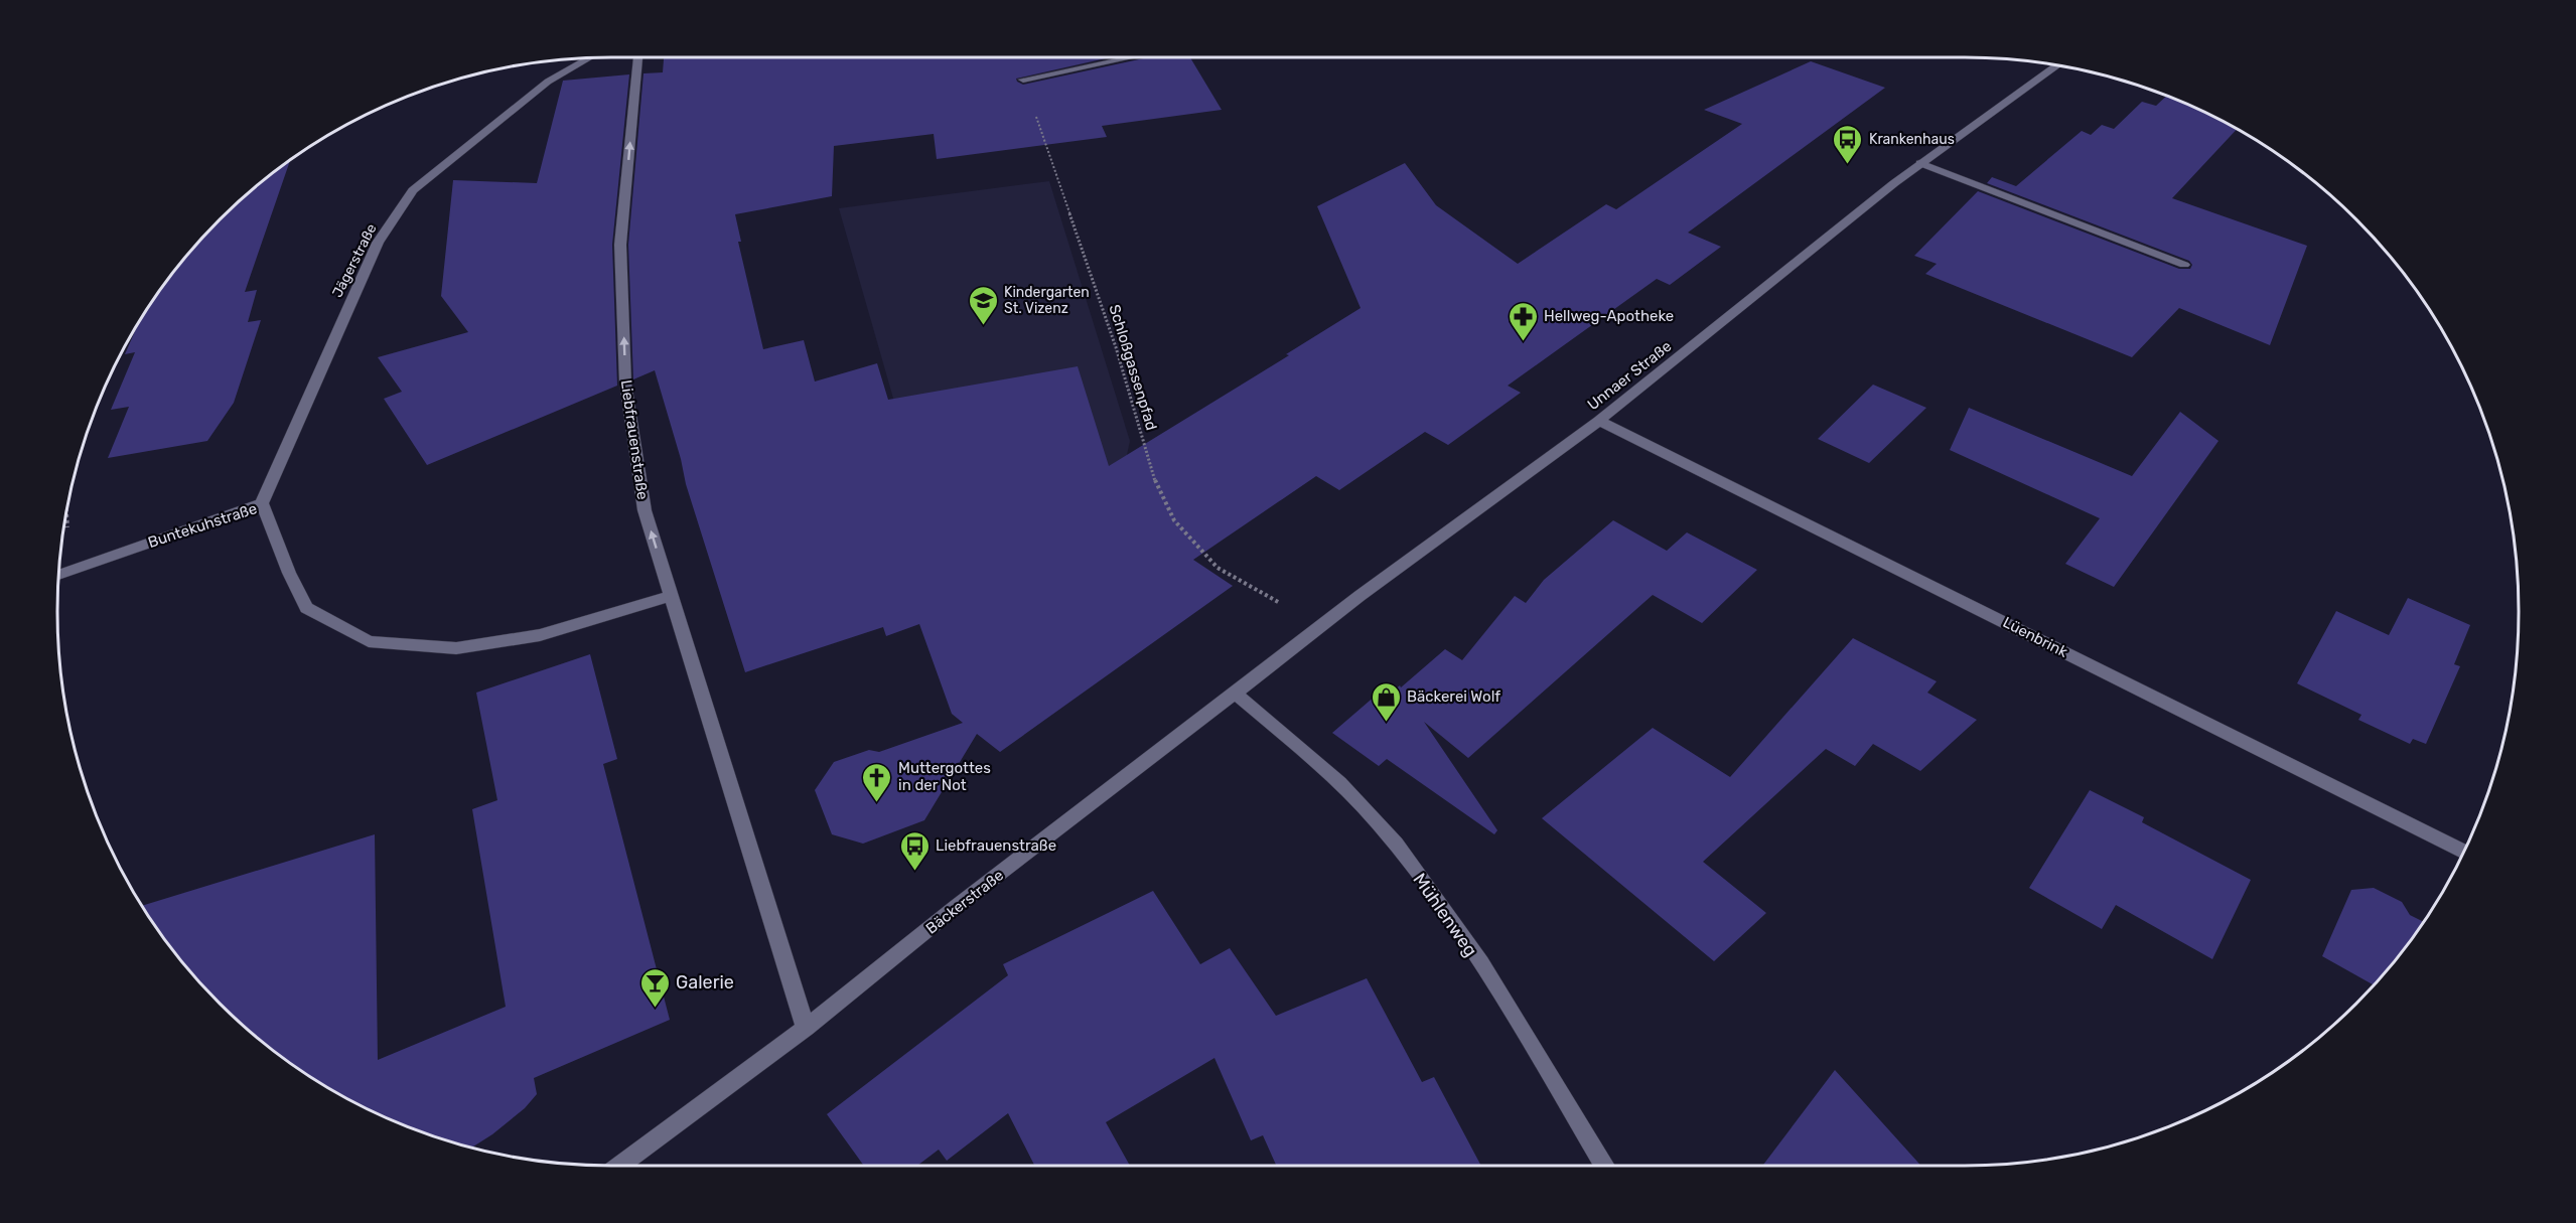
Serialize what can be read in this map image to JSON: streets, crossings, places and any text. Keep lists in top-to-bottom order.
{
  "streets": {
    "street": [
      "Jägerstraße",
      "Unnaer Straße",
      "Liebfrauenstraße",
      "Buntekuhstraße",
      "Lüenbrink",
      "Bäckerstraße",
      "Mühlenweg"
    ],
    "path": ["Schloßgassenpfad"]
  },
  "crossings": [
    ["Jägerstraße", "Buntekuhstraße"],
    ["Schloßgassenpfad", "Unnaer Straße"],
    ["Schloßgassenpfad", "Bäckerstraße"],
    ["Unnaer Straße", "Lüenbrink"],
    ["Unnaer Straße", "Bäckerstraße"],
    ["Liebfrauenstraße", "Buntekuhstraße"],
    ["Liebfrauenstraße", "Bäckerstraße"],
    ["Bäckerstraße", "Mühlenweg"]
  ],
  "one_way": ["Liebfrauenstraße"],
  "places": {
    "bus stop": ["Krankenhaus", "Liebfrauenstraße"],
    "school or university": ["Kindergarten St. Vizenz"],
    "pharmacy": ["Hellweg-Apotheke"],
    "shop": ["Bäckerei Wolf"],
    "church": ["Muttergottes in der Not"],
    "bar": ["Galerie"]
  }
}
